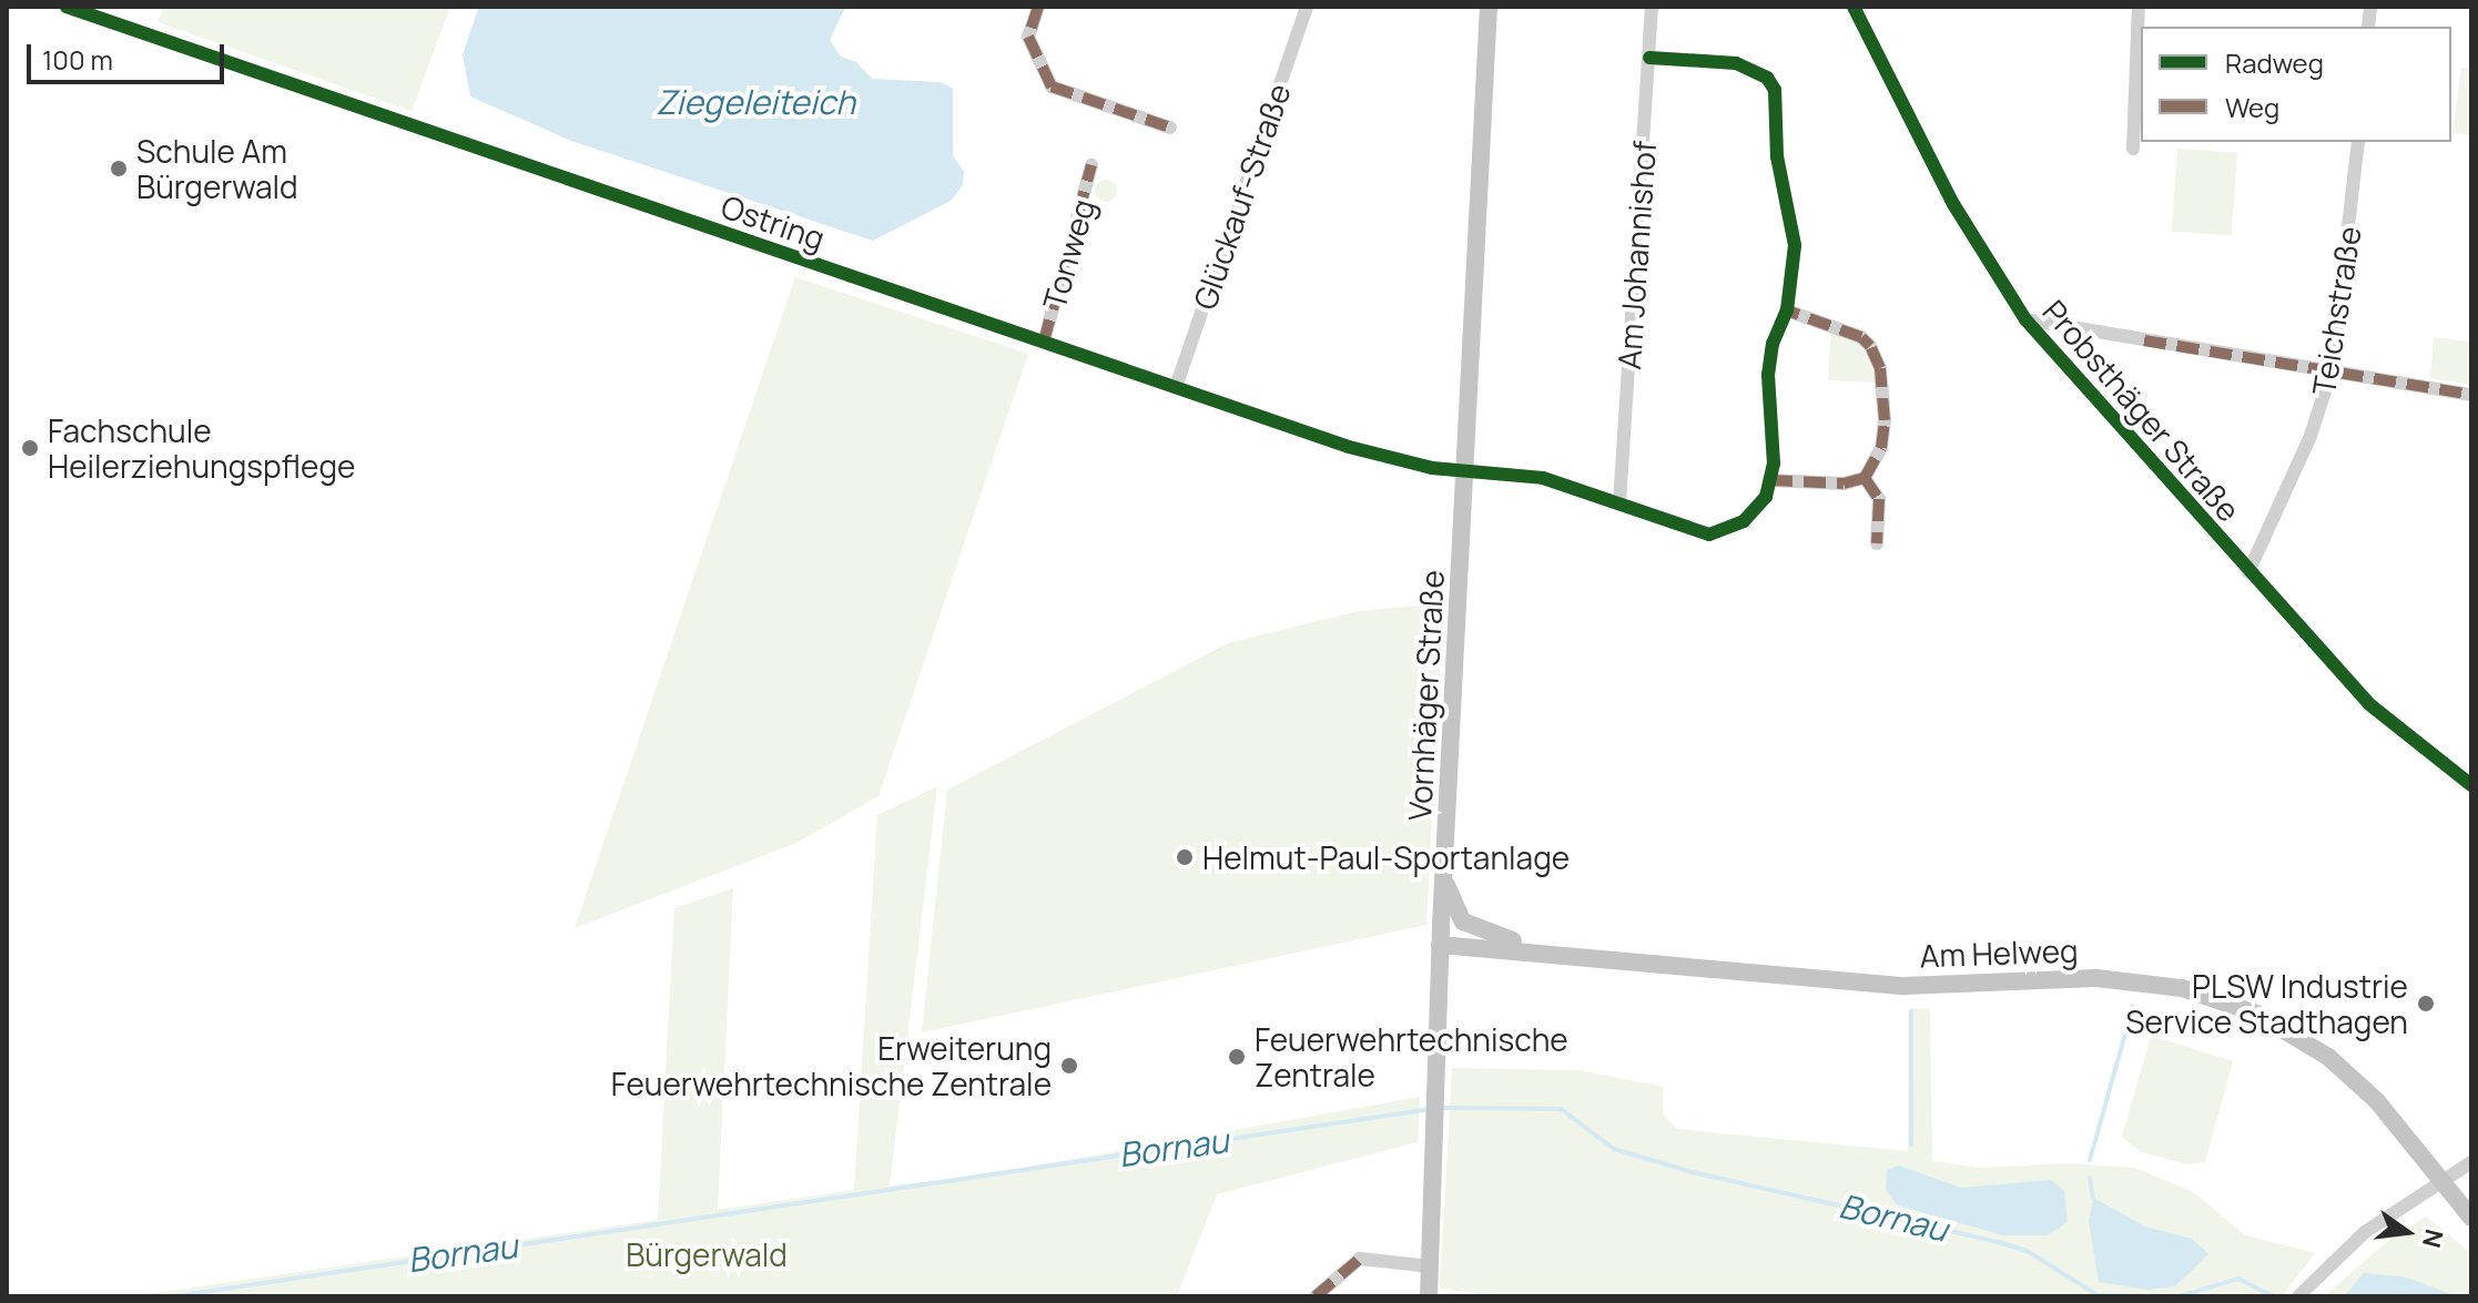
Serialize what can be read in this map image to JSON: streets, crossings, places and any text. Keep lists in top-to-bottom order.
{
  "streets": {
    "main road": ["Vornhäger Straße", "Am Helweg"],
    "street": [
      "Glückauf-Straße",
      "Ostring",
      "Tonweg",
      "Am Johannishof",
      "Teichstraße",
      "Probsthäger Straße"
    ]
  },
  "crossings": [
    ["Glückauf-Straße", "Ostring"],
    ["Ostring", "Tonweg"],
    ["Ostring", "Vornhäger Straße"],
    ["Teichstraße", "Probsthäger Straße"],
    ["Vornhäger Straße", "Am Helweg"]
  ],
  "water": ["Ziegeleiteich", "Bornau"],
  "parks": ["Bürgerwald"],
  "places": [
    "Schule Am Bürgerwald",
    "Fachschule Heilerziehungspflege",
    "Helmut-Paul-Sportanlage",
    "PLSW Industrie Service Stadthagen",
    "Feuerwehrtechnische Zentrale",
    "Erweiterung Feuerwehrtechnische Zentrale"
  ],
  "legend": ["Radweg", "Weg"],
  "scale_bar": "100 m",
  "north": "right"
}
